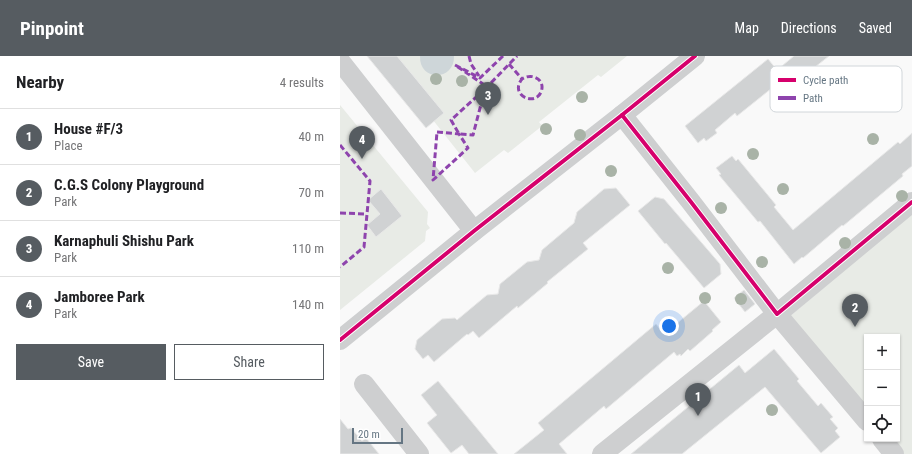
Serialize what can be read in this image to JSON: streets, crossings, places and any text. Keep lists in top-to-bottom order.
{
  "legend": ["Cycle path", "Path"],
  "scale_bar": "20 m",
  "page": {
    "header": "Pinpoint",
    "nav": ["Map", "Directions", "Saved"],
    "heading": ["Nearby", "4 results"],
    "pins": [
      "3",
      "4",
      "2",
      "1"
    ],
    "list": [
      {
        "mark": "1",
        "name": "House #F/3",
        "note": "Place",
        "value": "40 m"
      },
      {
        "mark": "2",
        "name": "C.G.S Colony Playground",
        "note": "Park",
        "value": "70 m"
      },
      {
        "mark": "3",
        "name": "Karnaphuli Shishu Park",
        "note": "Park",
        "value": "110 m"
      },
      {
        "mark": "4",
        "name": "Jamboree Park",
        "note": "Park",
        "value": "140 m"
      }
    ],
    "buttons": ["Save", "Share"],
    "map_buttons": ["+", "−"],
    "scale": "20 m"
  }
}
